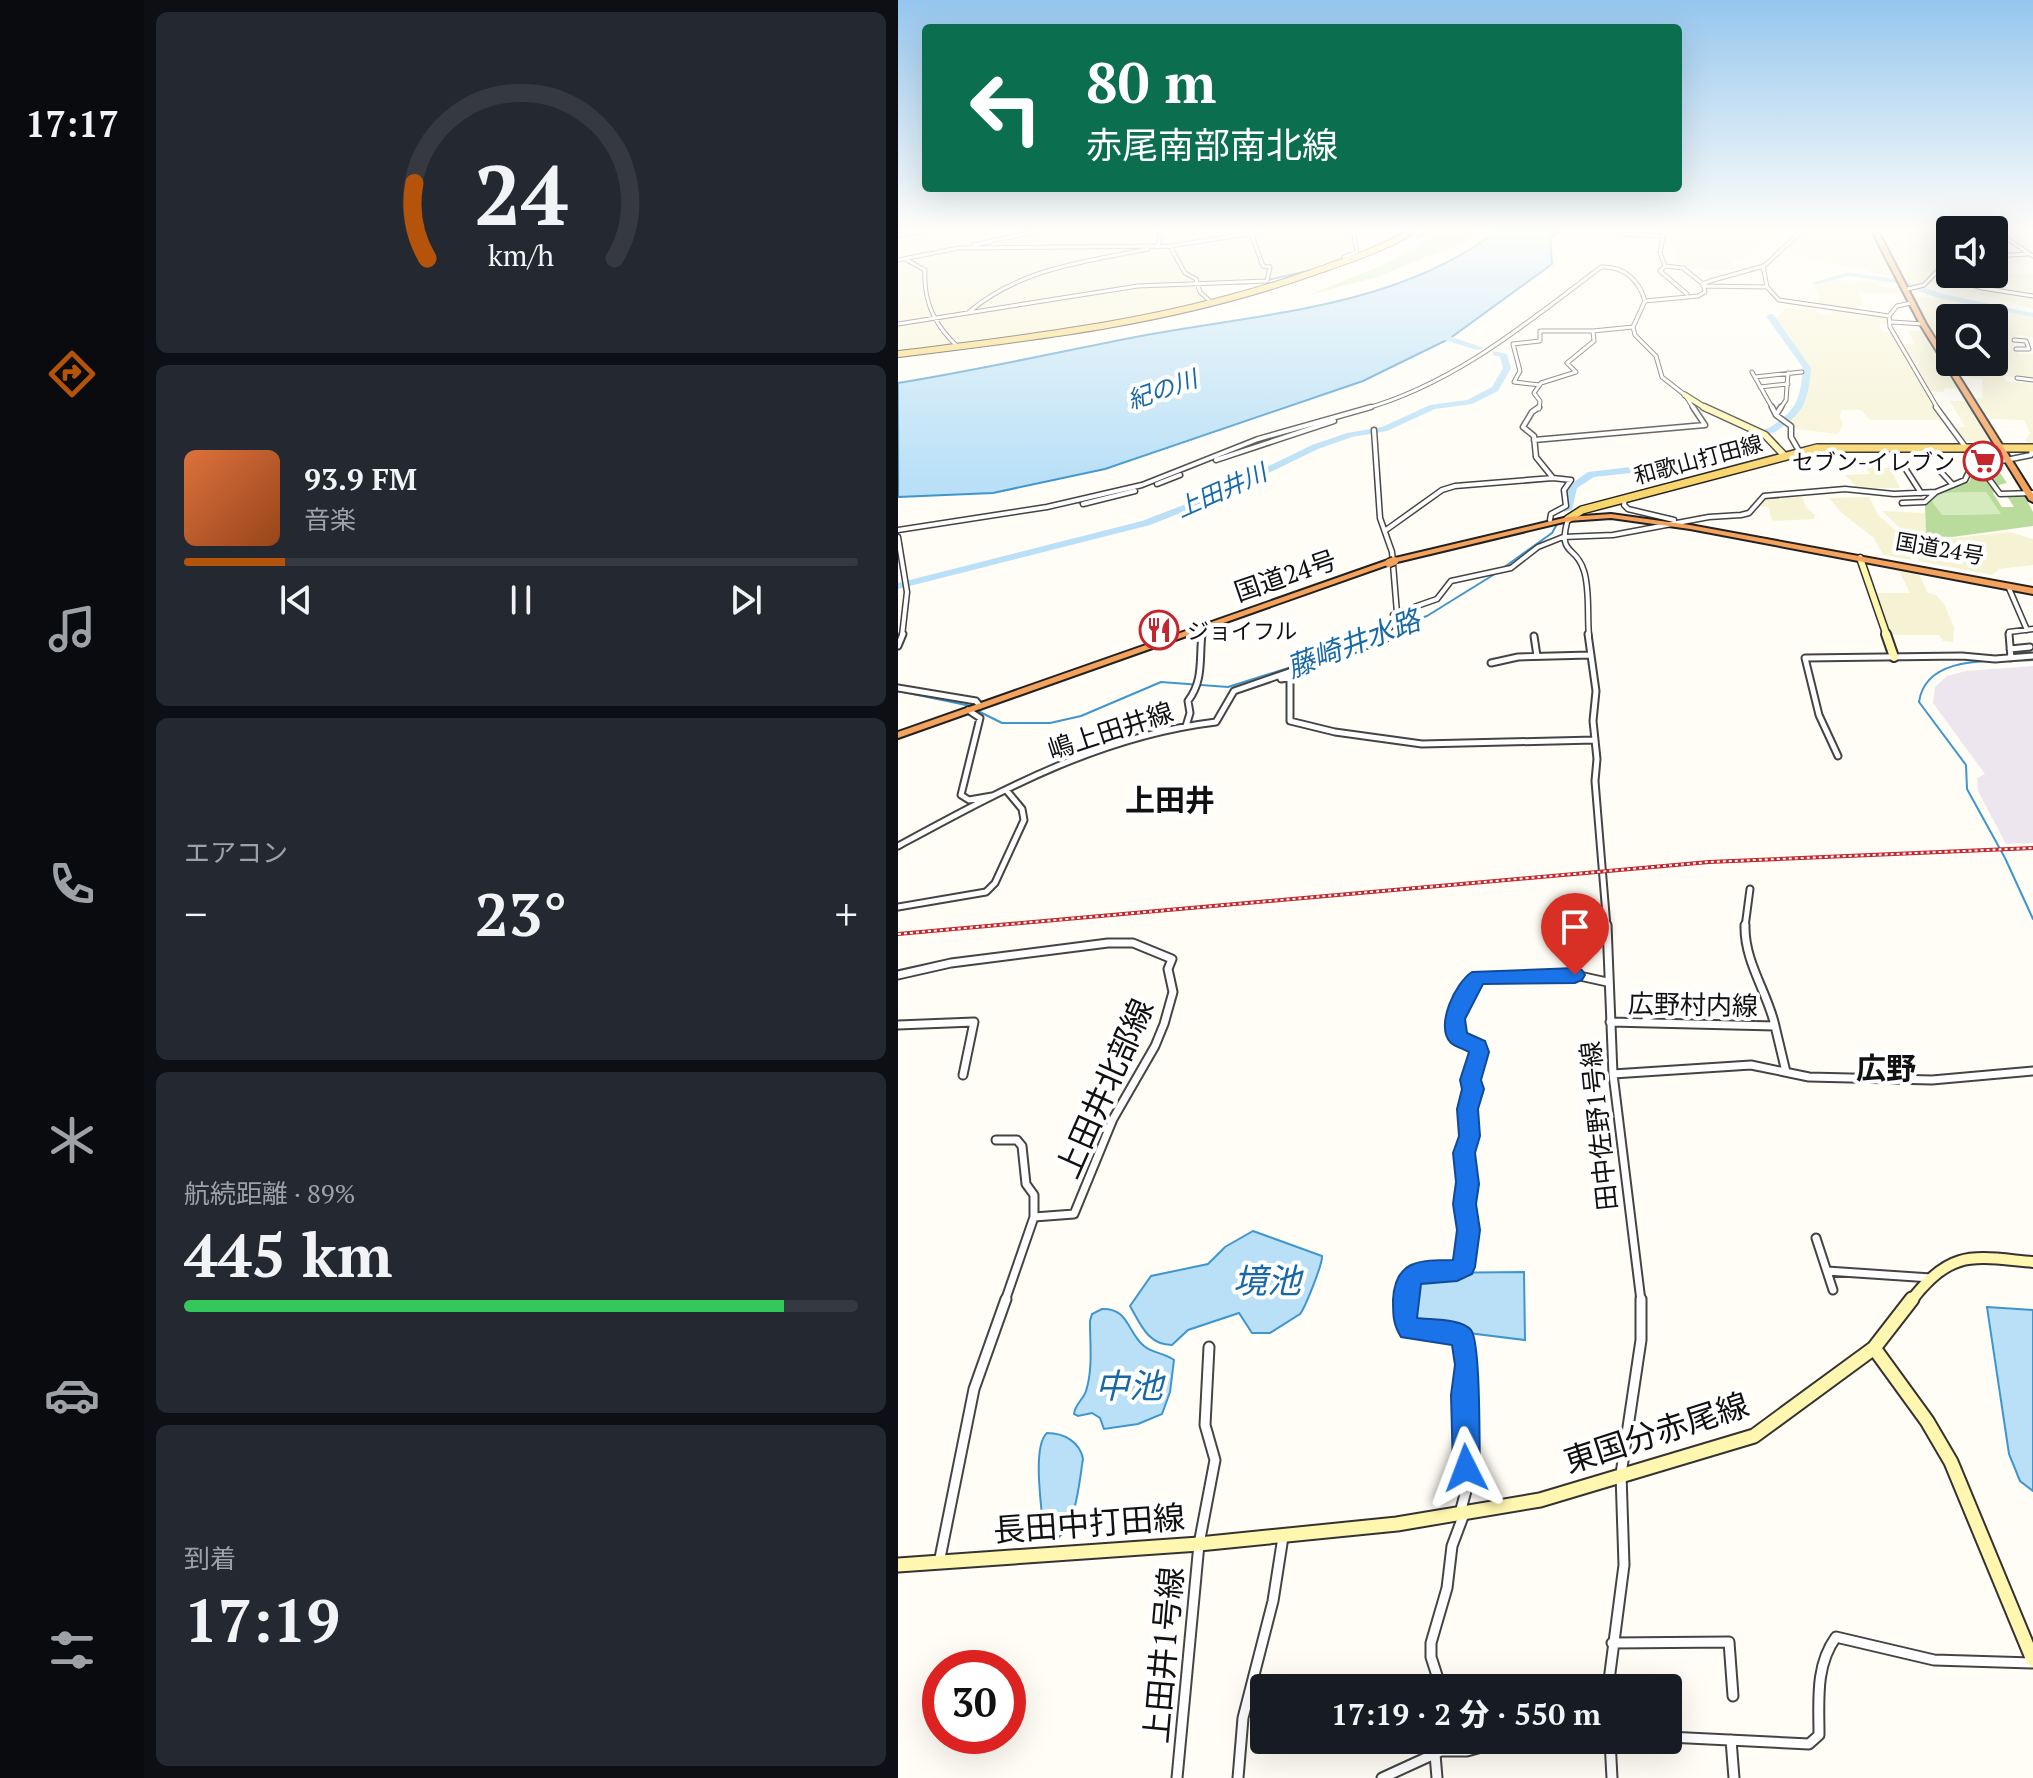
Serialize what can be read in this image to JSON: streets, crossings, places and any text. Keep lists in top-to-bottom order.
{
  "streets": {
    "highway": ["国道24号"],
    "main road": ["和歌山打田線"],
    "street": [
      "嶋上田井線",
      "広野村内線",
      "上田井北部線",
      "田中佐野1号線",
      "東国分赤尾線",
      "長田中打田線",
      "上田井1号線"
    ]
  },
  "crossings": [
    ["和歌山打田線", "国道24号"],
    ["広野村内線", "田中佐野1号線"],
    ["田中佐野1号線", "東国分赤尾線"],
    ["東国分赤尾線", "長田中打田線"],
    ["長田中打田線", "上田井1号線"]
  ],
  "districts": ["上田井", "広野"],
  "water": [
    "紀の川",
    "上田井川",
    "藤崎井水路",
    "境池",
    "中池"
  ],
  "places": {
    "supermarket": ["セブン-イレブン"],
    "restaurant": ["ジョイフル"]
  },
  "page": {
    "tabs": "17:17",
    "turn": ["80 m", "赤尾南部南北線"],
    "song": ["93.9 FM", "音楽"],
    "tile": [
      "エアコン",
      ["航続距離 · 89%", "445 km"],
      ["到着", "17:19"]
    ],
    "heat": ["−", "23°", "+"],
    "limit": "30",
    "trip": "17:19 · 2 分 · 550 m",
    "gauge": ["24", "km/h"]
  }
}
